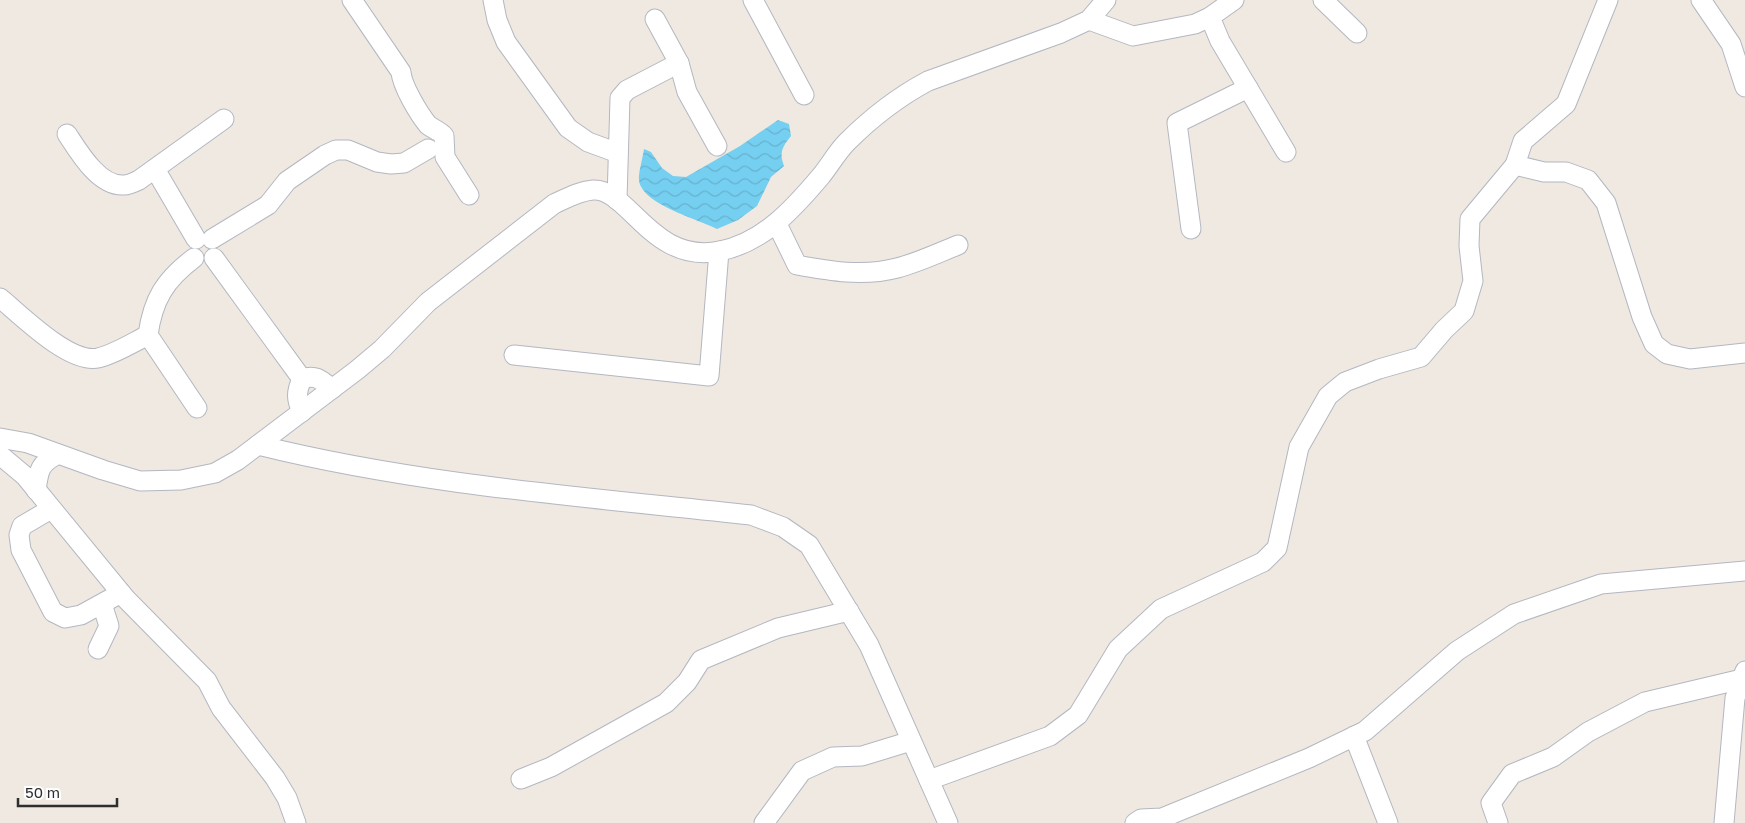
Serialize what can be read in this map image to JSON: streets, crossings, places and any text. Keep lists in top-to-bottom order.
{
  "scale_bar": "50 m"
}
